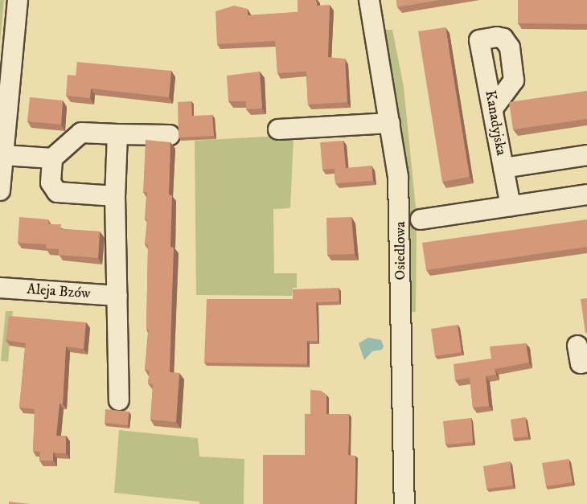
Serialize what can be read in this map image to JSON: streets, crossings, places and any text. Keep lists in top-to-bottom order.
{
  "streets": {
    "street": ["Kanadyjska", "Osiedlowa", "Aleja Bzów"]
  }
}
